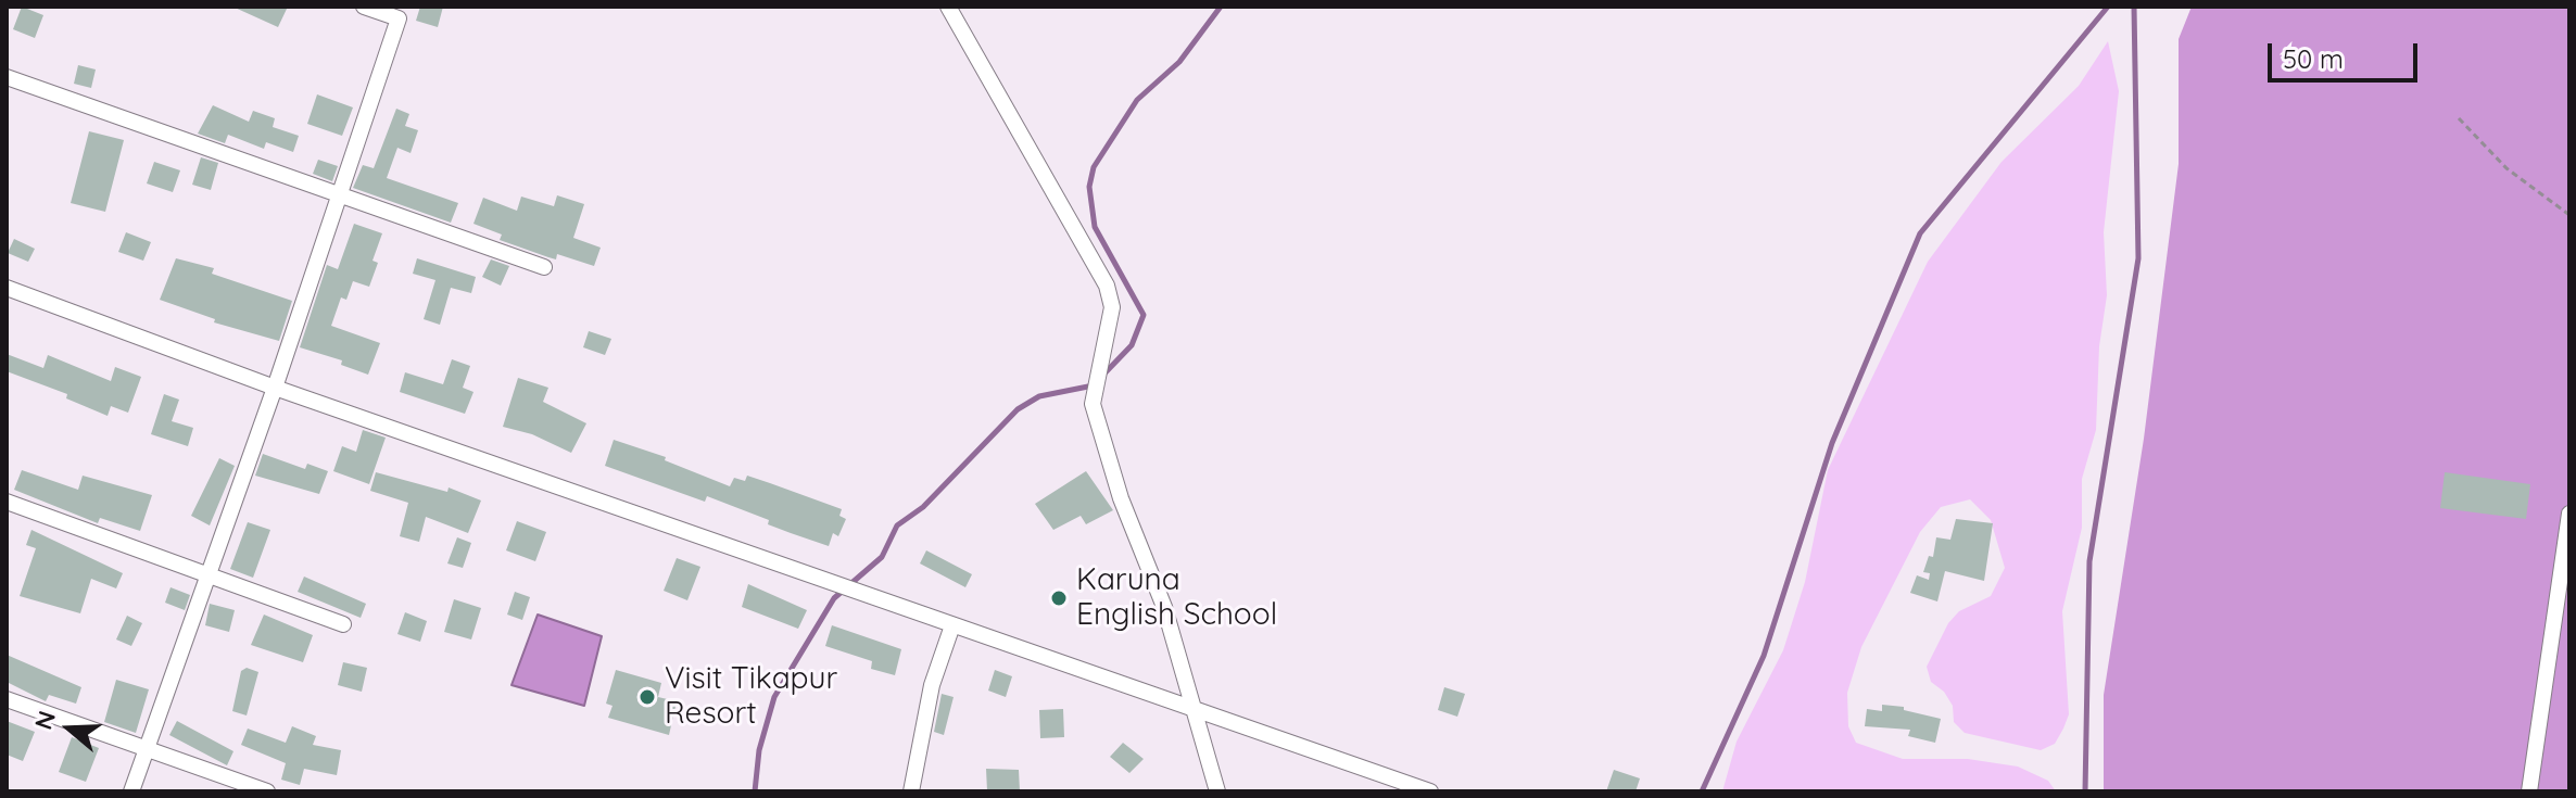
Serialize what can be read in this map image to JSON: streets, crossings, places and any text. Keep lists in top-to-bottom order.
{
  "places": ["Karuna English School", "Visit Tikapur Resort"],
  "scale_bar": "50 m",
  "north": "left"
}
